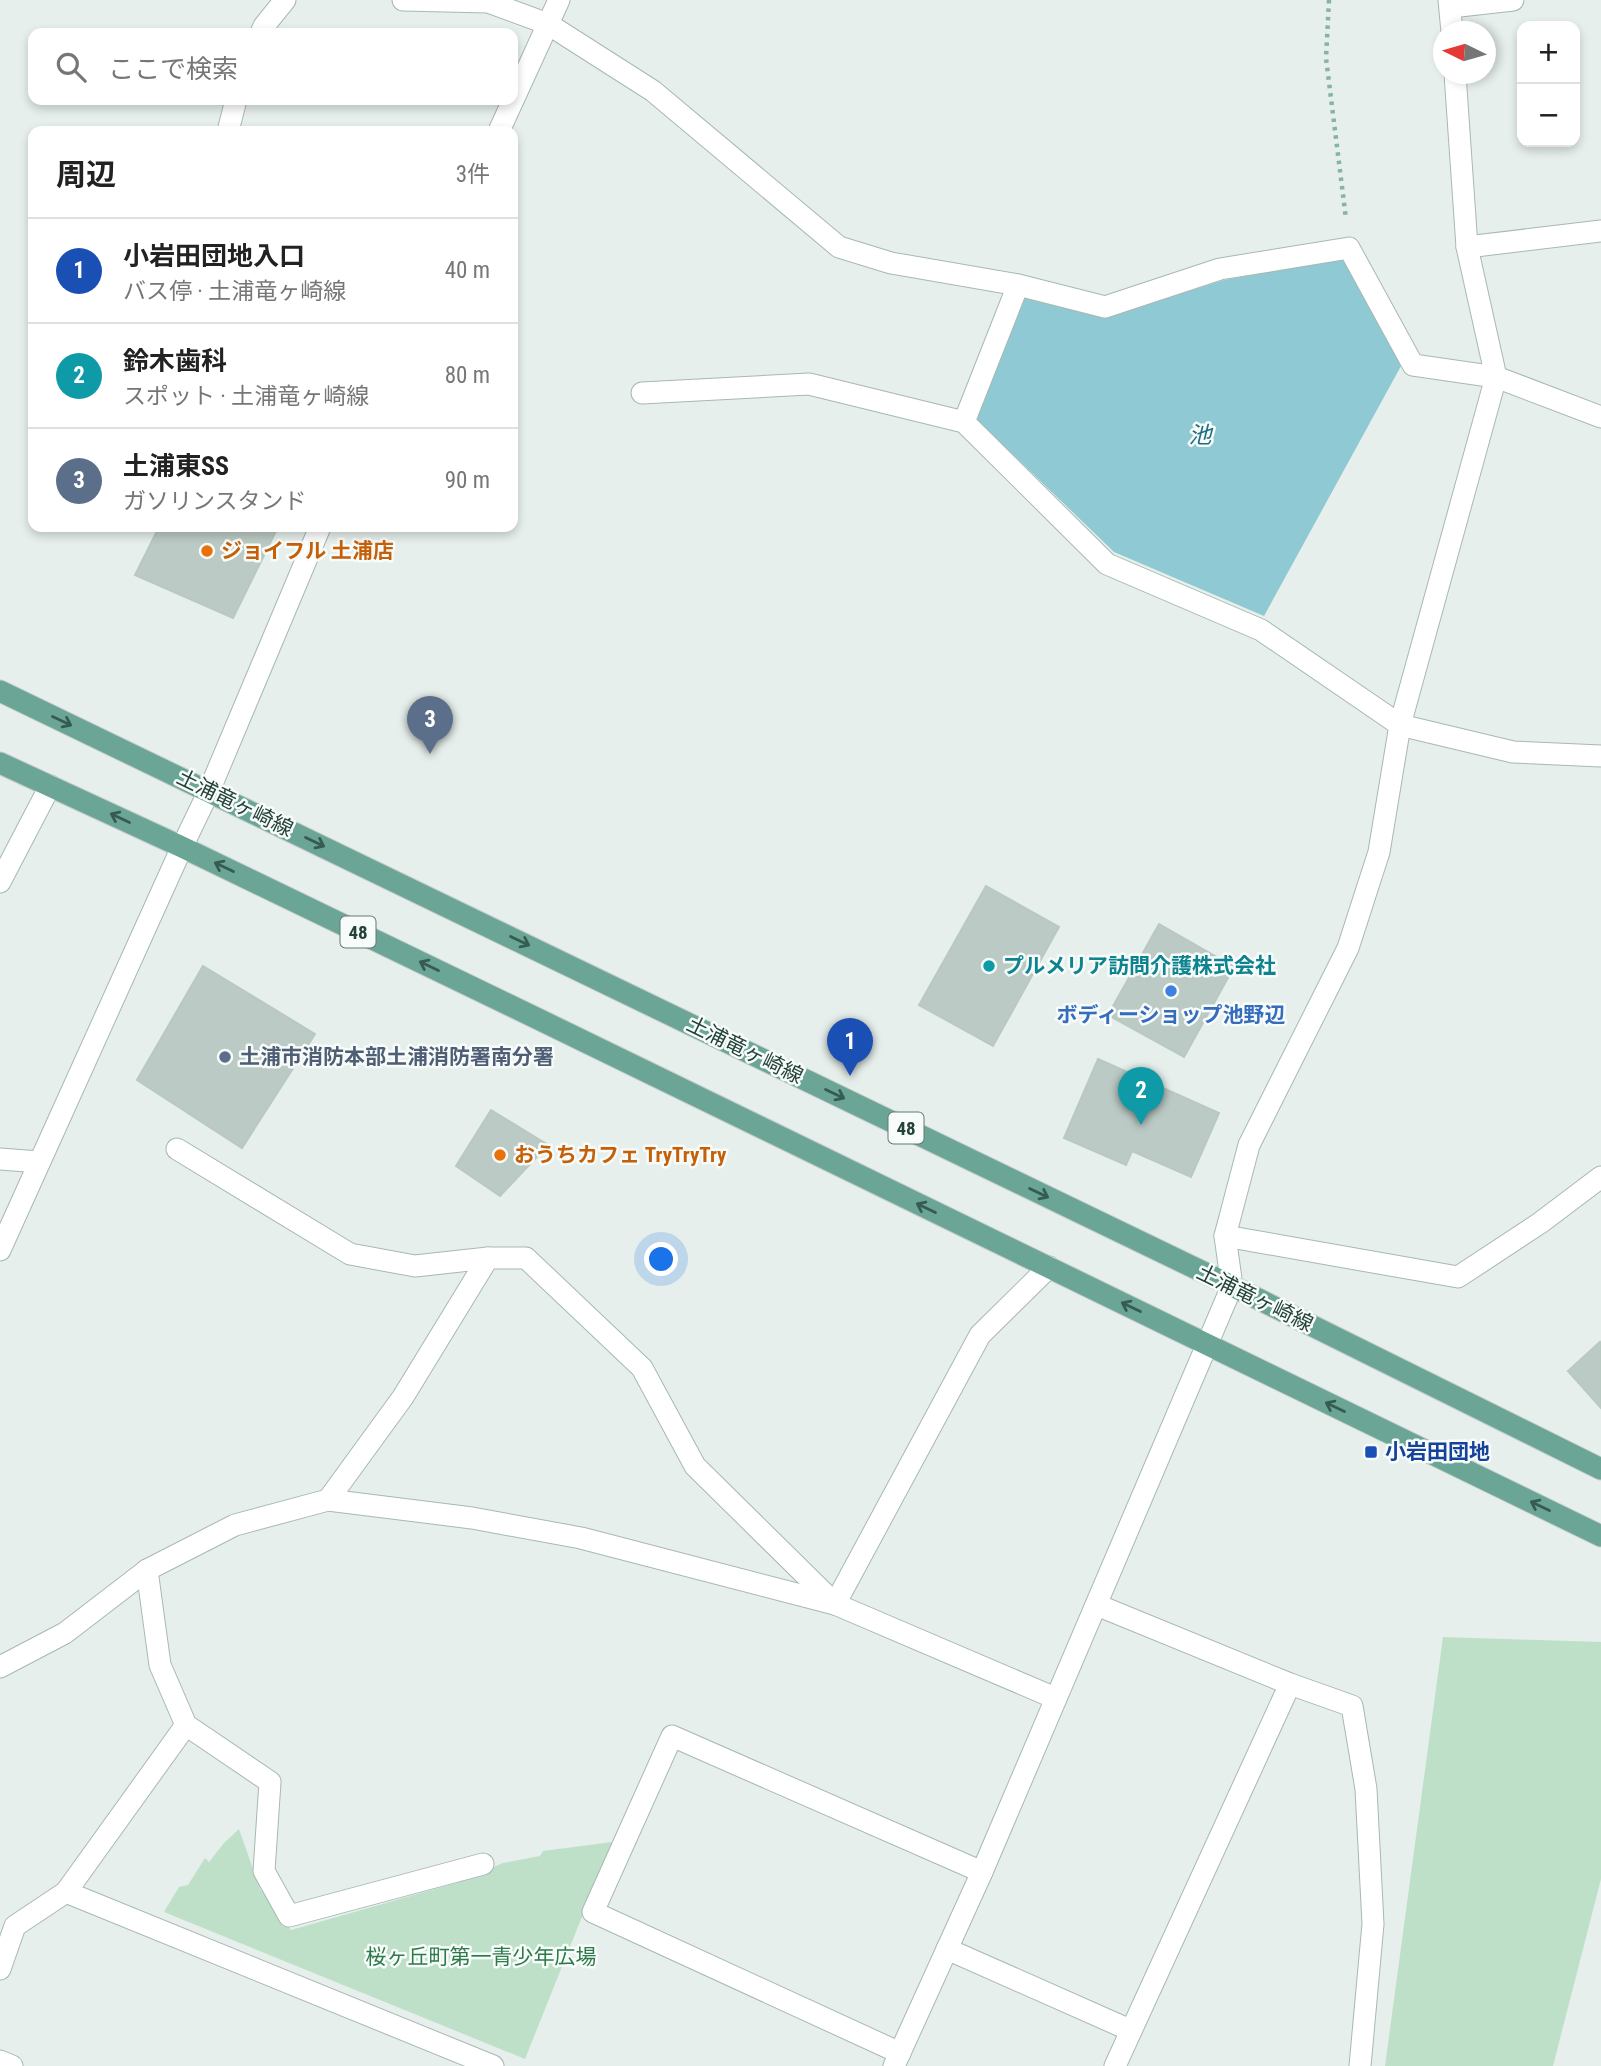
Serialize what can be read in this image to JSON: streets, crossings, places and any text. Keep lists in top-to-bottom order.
{
  "streets": {
    "main road": ["土浦竜ヶ崎線", "48"]
  },
  "water": ["池"],
  "parks": ["桜ヶ丘町第一青少年広場"],
  "places": {
    "other": [
      "ジョイフル 土浦店",
      "プルメリア訪問介護株式会社",
      "ボディーショップ池野辺",
      "土浦市消防本部土浦消防署南分署",
      "おうちカフェ TryTryTry"
    ],
    "transit": ["小岩田団地"]
  },
  "north": "left",
  "page": {
    "map_buttons": ["+", "−"],
    "search": "ここで検索",
    "heading": ["周辺", "3件"],
    "list": [
      {
        "mark": "1",
        "name": "小岩田団地入口",
        "note": "バス停 · 土浦竜ヶ崎線",
        "value": "40 m"
      },
      {
        "mark": "2",
        "name": "鈴木歯科",
        "note": "スポット · 土浦竜ヶ崎線",
        "value": "80 m"
      },
      {
        "mark": "3",
        "name": "土浦東SS",
        "note": "ガソリンスタンド",
        "value": "90 m"
      }
    ],
    "pins": ["3", "1", "2"]
  }
}
